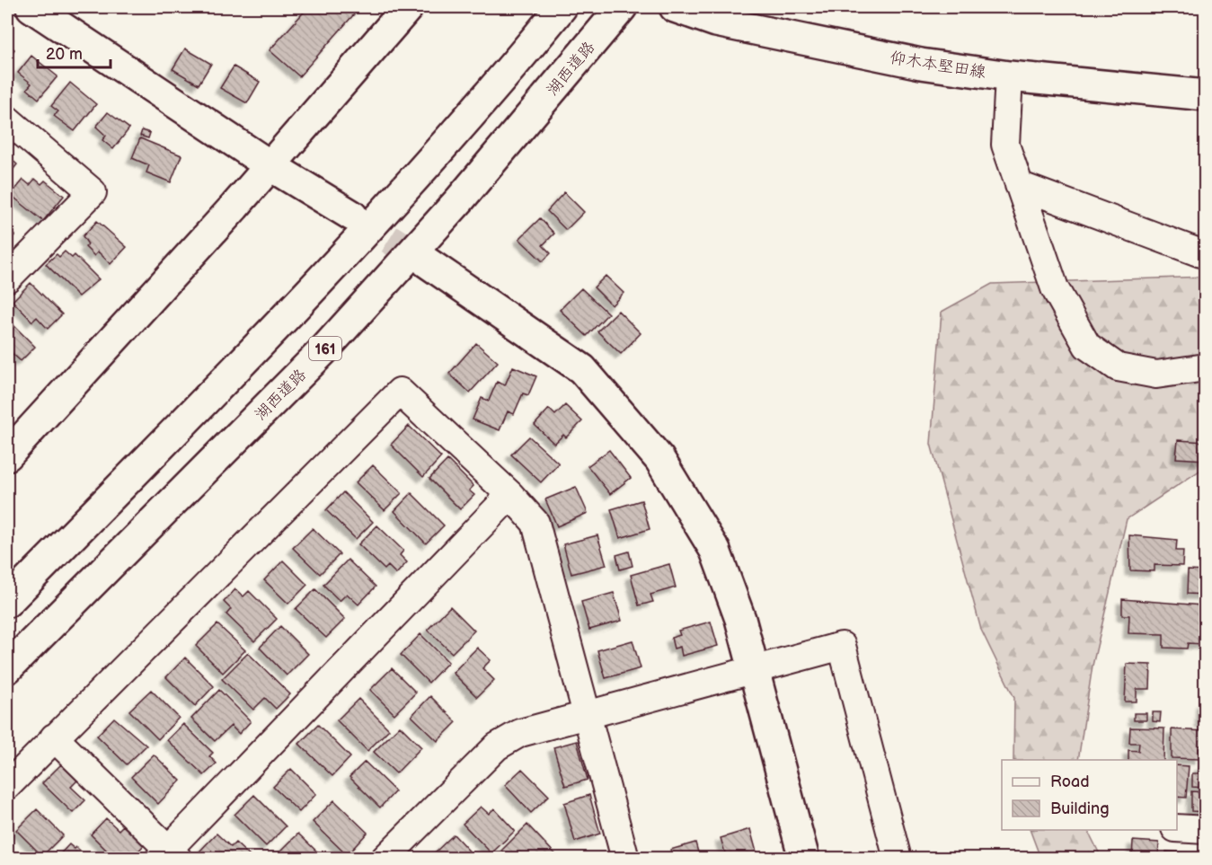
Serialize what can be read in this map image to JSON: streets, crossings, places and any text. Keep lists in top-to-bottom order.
{
  "streets": {
    "main road": ["仰木本堅田線", "湖西道路", "161"]
  },
  "legend": ["Road", "Building"],
  "scale_bar": "20 m"
}
